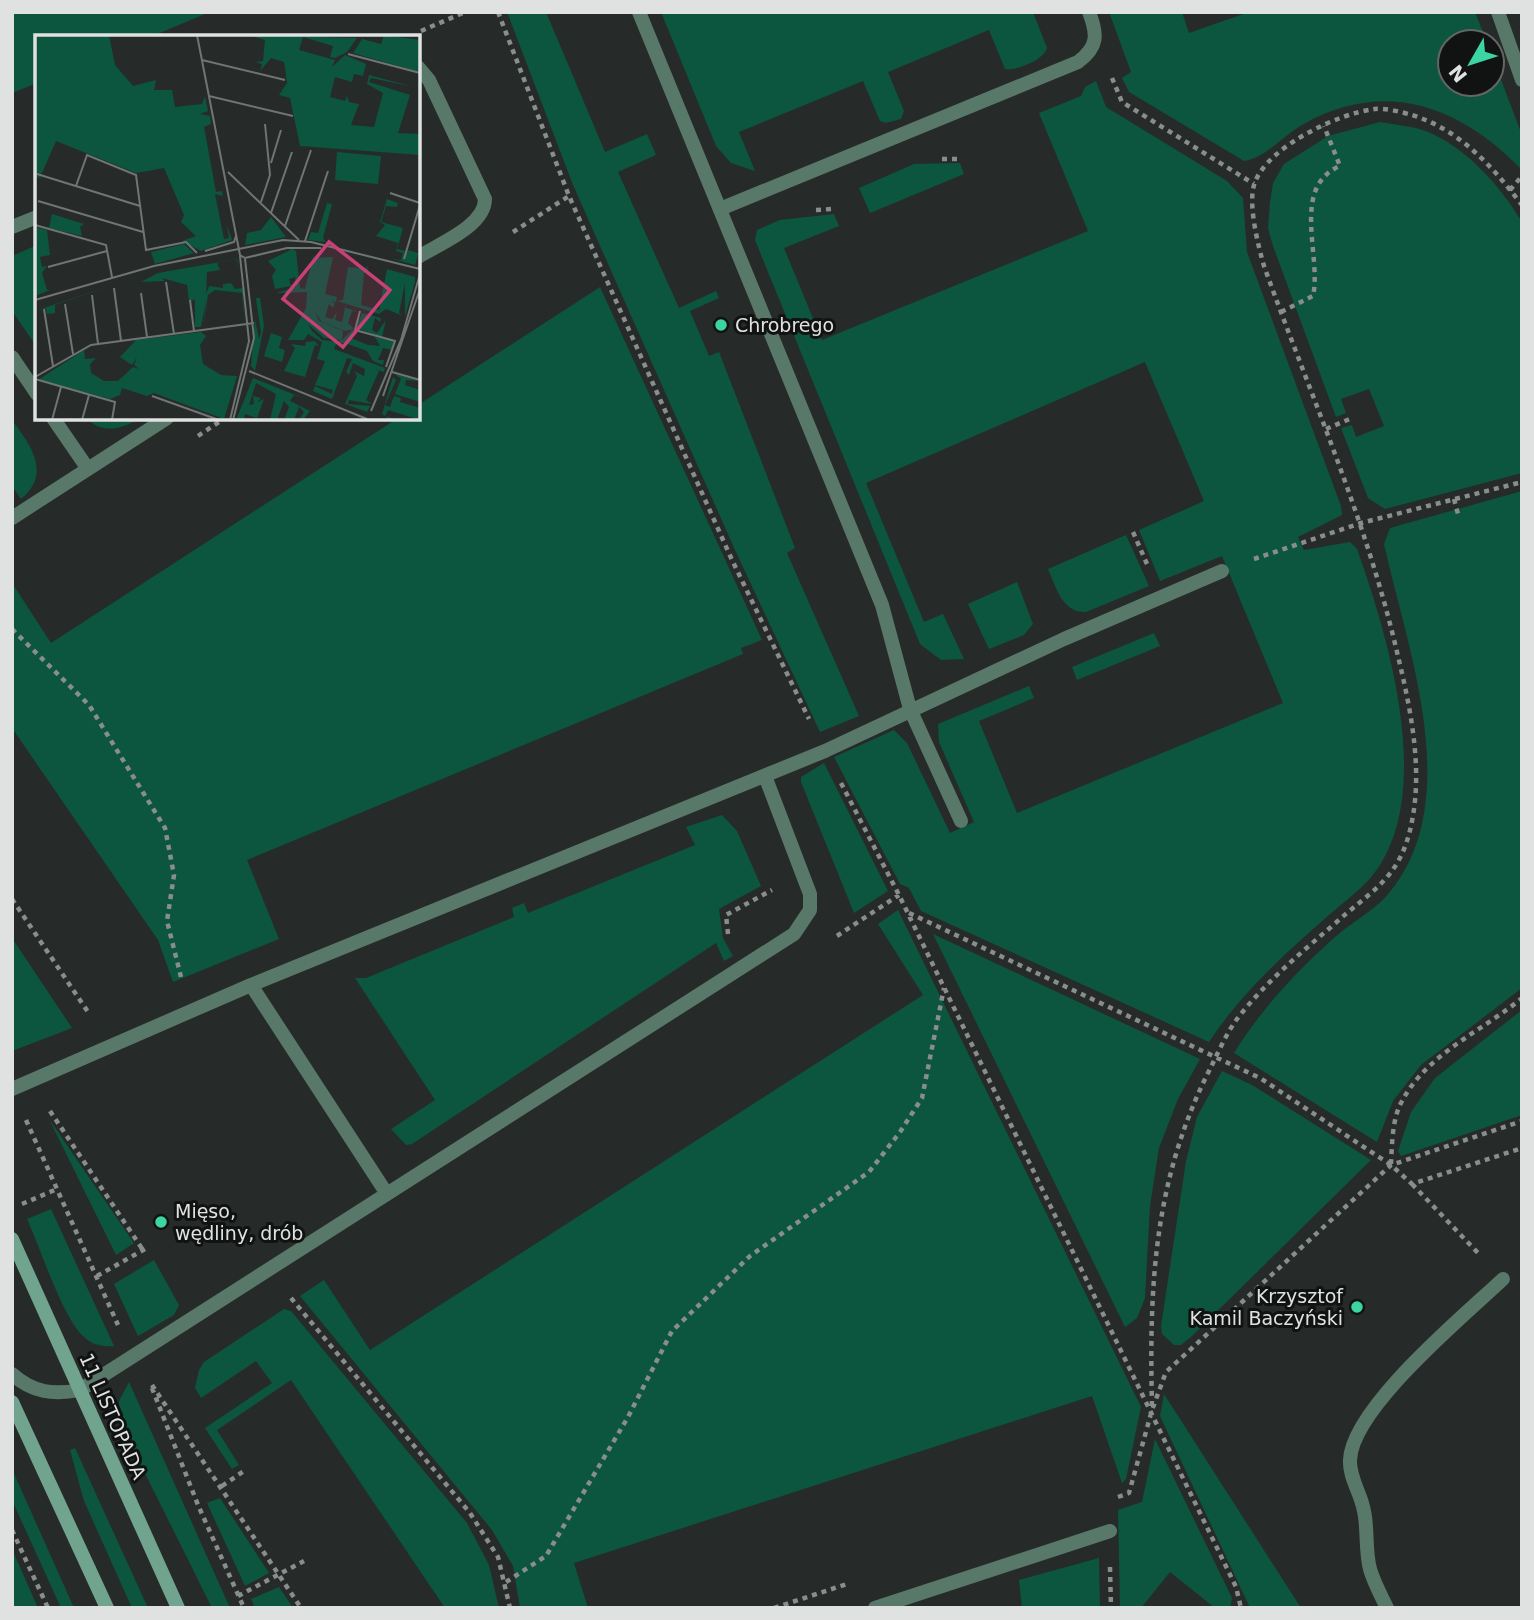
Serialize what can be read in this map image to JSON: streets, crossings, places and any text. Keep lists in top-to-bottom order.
{
  "streets": {
    "main road": ["11 LISTOPADA"]
  },
  "places": ["Chrobrego", "Mięso, wędliny, drób", "Krzysztof Kamil Baczyński"],
  "north": "bottom left"
}
